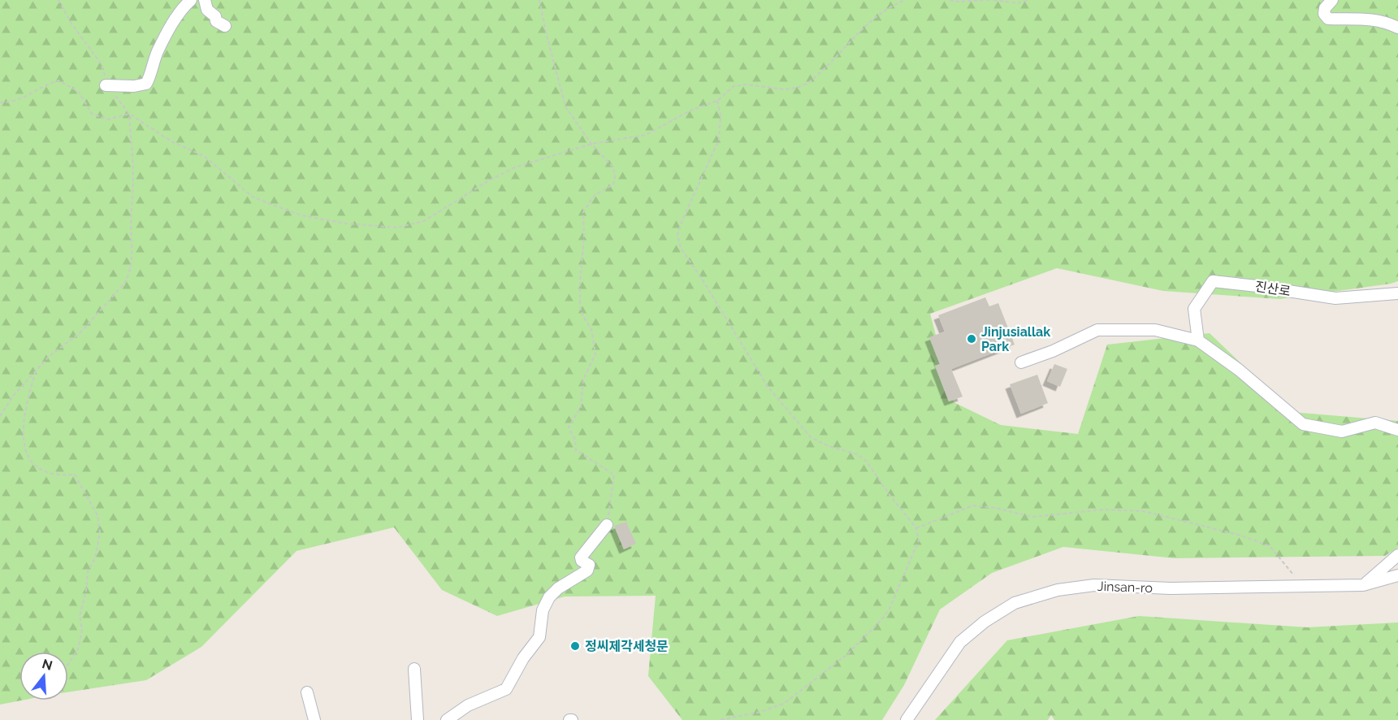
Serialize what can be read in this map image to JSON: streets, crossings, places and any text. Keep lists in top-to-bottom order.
{
  "streets": {
    "street": ["진산로", "Jinsan-ro"]
  },
  "places": ["Jinjusiallak Park", "정씨제각세청문"],
  "north": "top"
}
